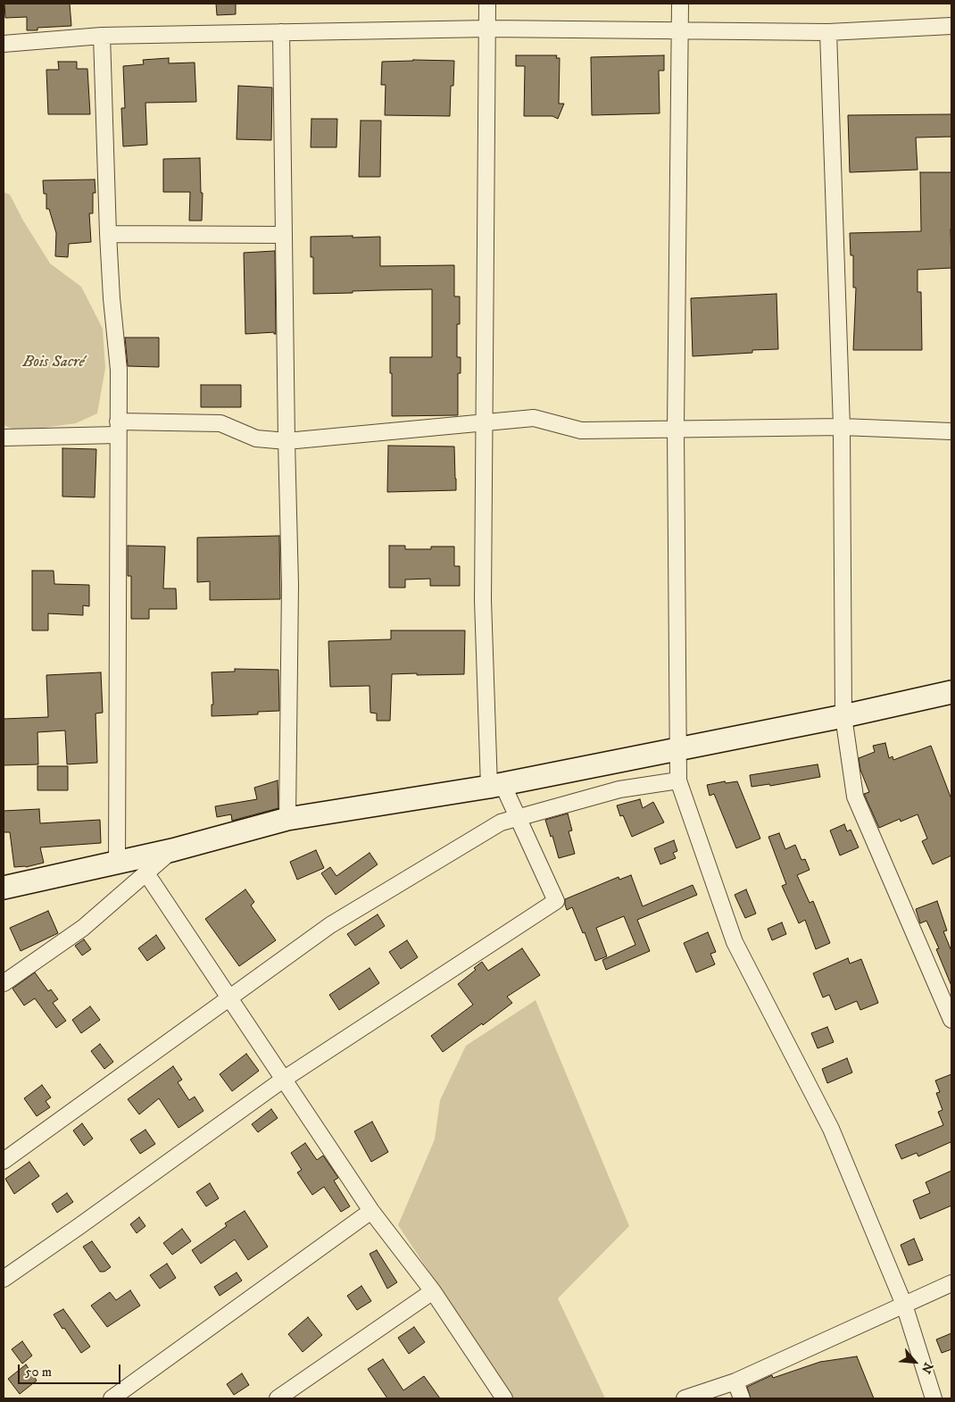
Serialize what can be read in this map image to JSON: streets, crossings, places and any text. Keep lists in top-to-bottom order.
{
  "parks": ["Bois Sacré"],
  "scale_bar": "50 m",
  "north": "bottom right"
}
